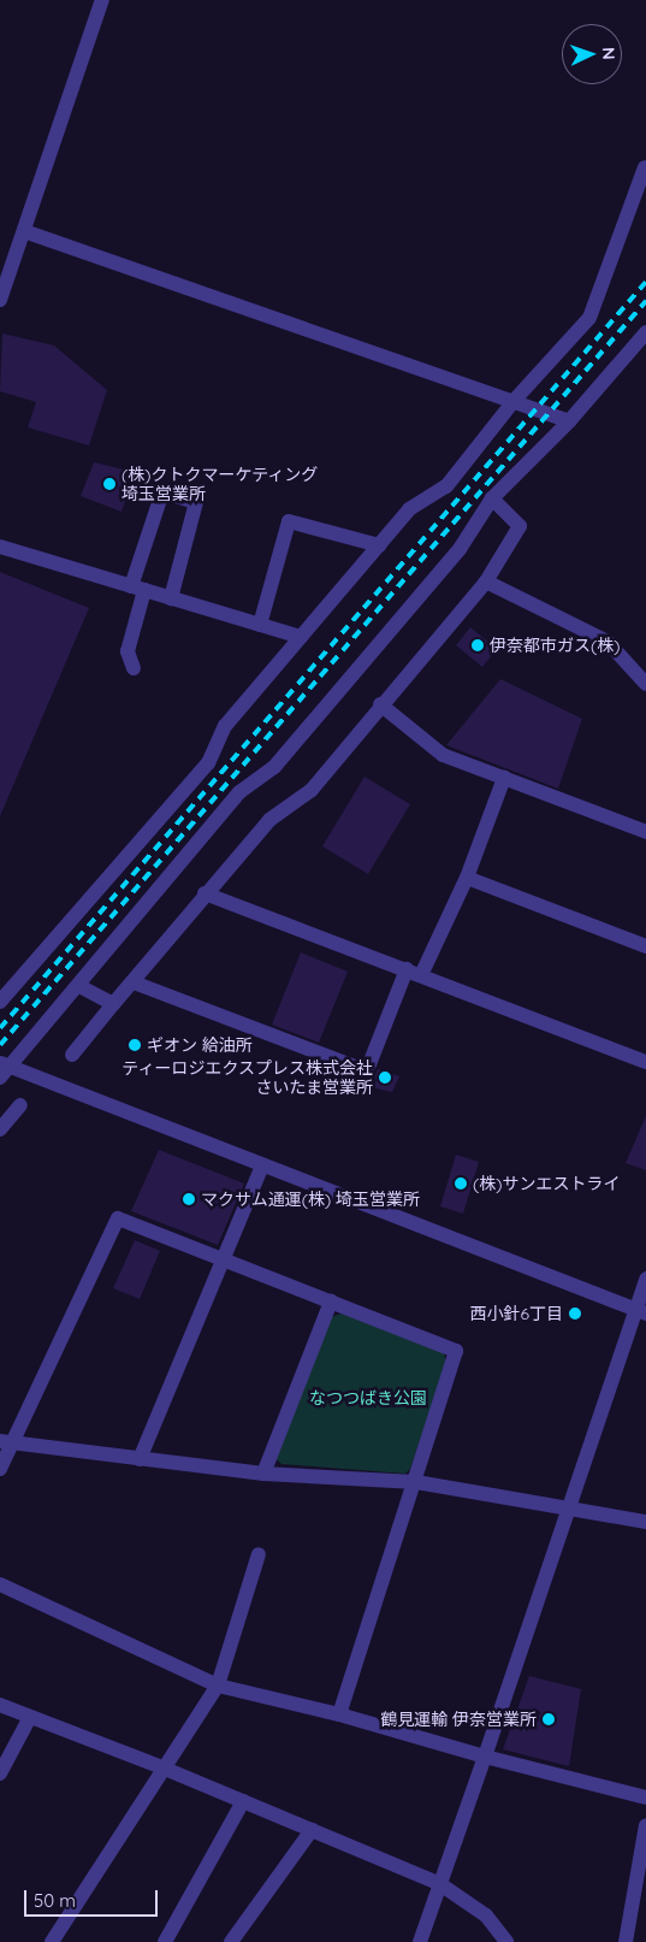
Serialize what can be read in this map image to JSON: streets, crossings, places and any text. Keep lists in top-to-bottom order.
{
  "parks": ["なつつばき公園"],
  "places": [
    "(株)クトクマーケティング 埼玉営業所",
    "伊奈都市ガス(株)",
    "ギオン 給油所",
    "ティーロジエクスプレス株式会社 さいたま営業所",
    "(株)サンエストライ",
    "マクサム通運(株) 埼玉営業所",
    "西小針6丁目",
    "鶴見運輸 伊奈営業所"
  ],
  "scale_bar": "50 m",
  "north": "right"
}
